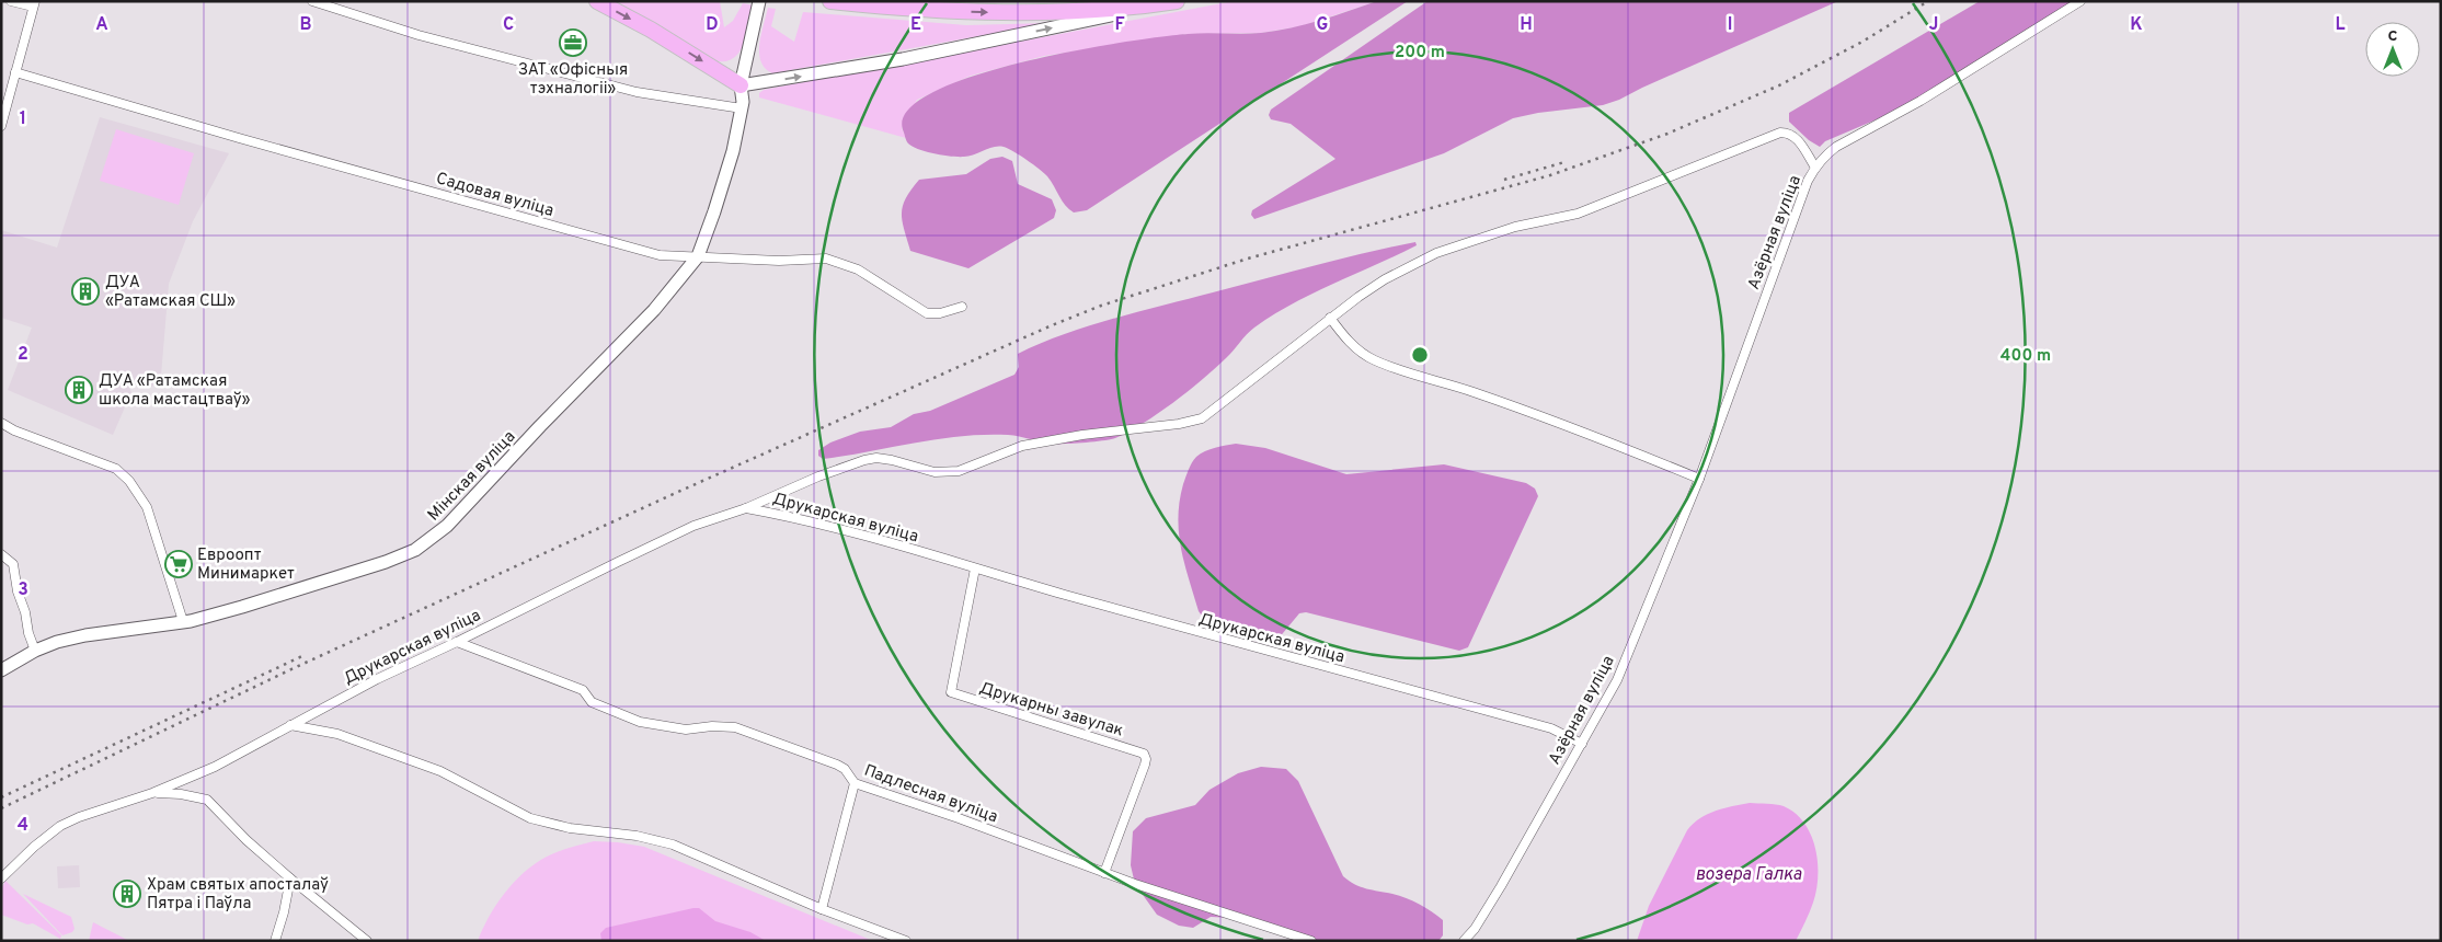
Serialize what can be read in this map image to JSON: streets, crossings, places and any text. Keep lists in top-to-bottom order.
{
  "streets": {
    "street": [
      "Садовая вуліца",
      "Азёрная вуліца",
      "Мінская вуліца",
      "Друкарская вуліца",
      "Друкарны завулак",
      "Падлесная вуліца"
    ]
  },
  "crossings": [
    ["Садовая вуліца", "Мінская вуліца"],
    ["Азёрная вуліца", "Друкарская вуліца"],
    ["Друкарская вуліца", "Друкарны завулак"],
    ["Друкарская вуліца", "Падлесная вуліца"],
    ["Друкарны завулак", "Падлесная вуліца"]
  ],
  "water": ["возера Галка"],
  "places": {
    "office": ["ЗАТ «Офісныя тэхналогіі»"],
    "building": ["ДУА «Ратамская СШ»", "ДУА «Ратамская школа мастацтваў»", "Храм святых апосталаў Пятра і Паўла"],
    "supermarket": ["Евроопт Минимаркет"]
  },
  "north": "top",
  "grid": {
    "columns": [
      "A",
      "B",
      "C",
      "D",
      "E",
      "F",
      "G",
      "H",
      "I",
      "J",
      "K",
      "L"
    ],
    "rows": [
      "1",
      "2",
      "3",
      "4"
    ]
  },
  "rings": ["200 m", "400 m"]
}
